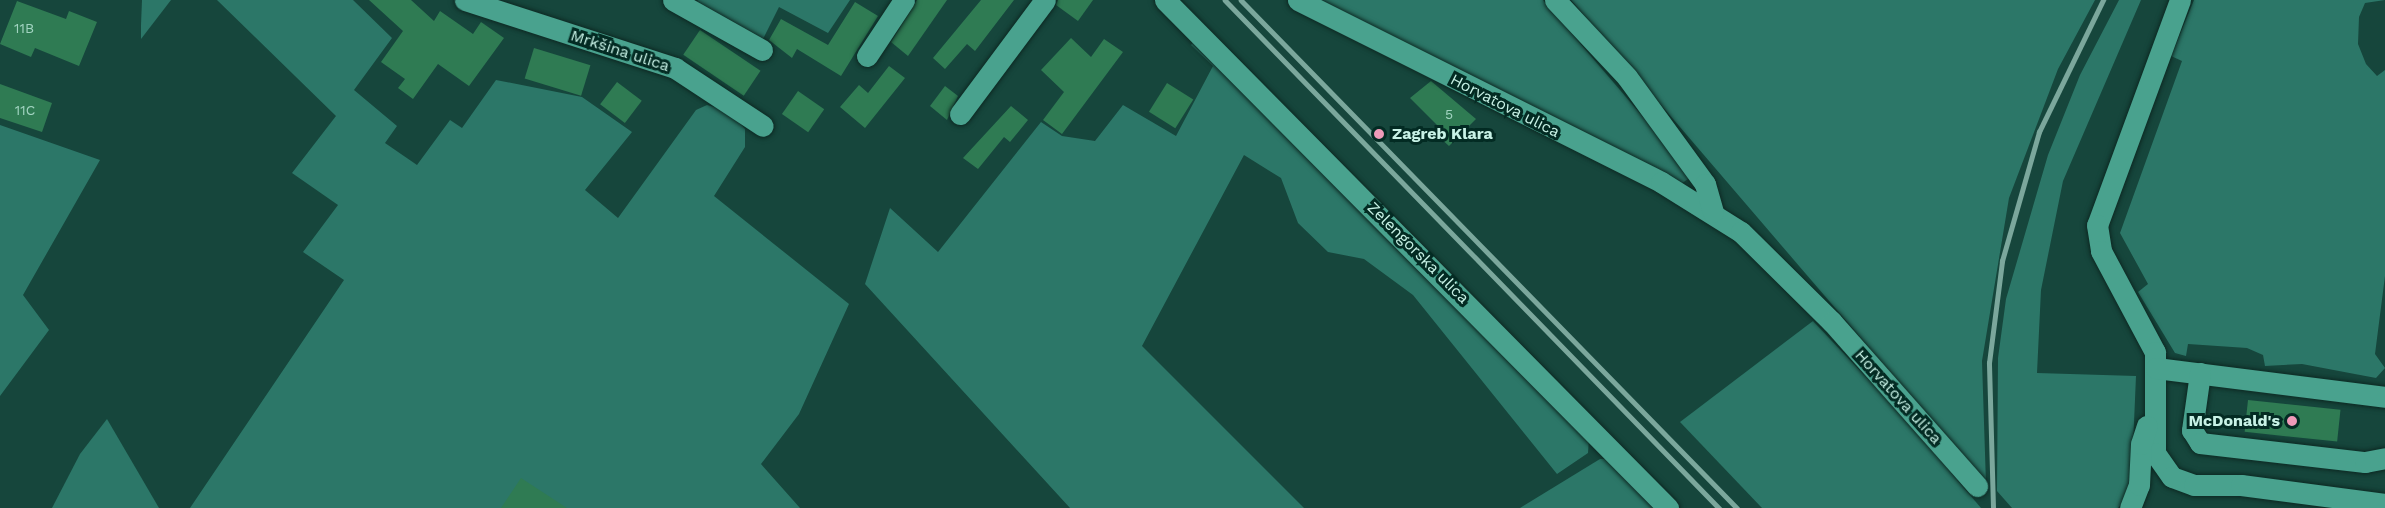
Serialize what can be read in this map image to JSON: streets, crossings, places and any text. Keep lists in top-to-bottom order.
{
  "streets": {
    "street": ["Mrkšina ulica", "Horvatova ulica", "Zelengorska ulica"]
  },
  "places": ["Zagreb Klara", "McDonald's"],
  "house_numbers": ["11B", "11C", "5"]
}
